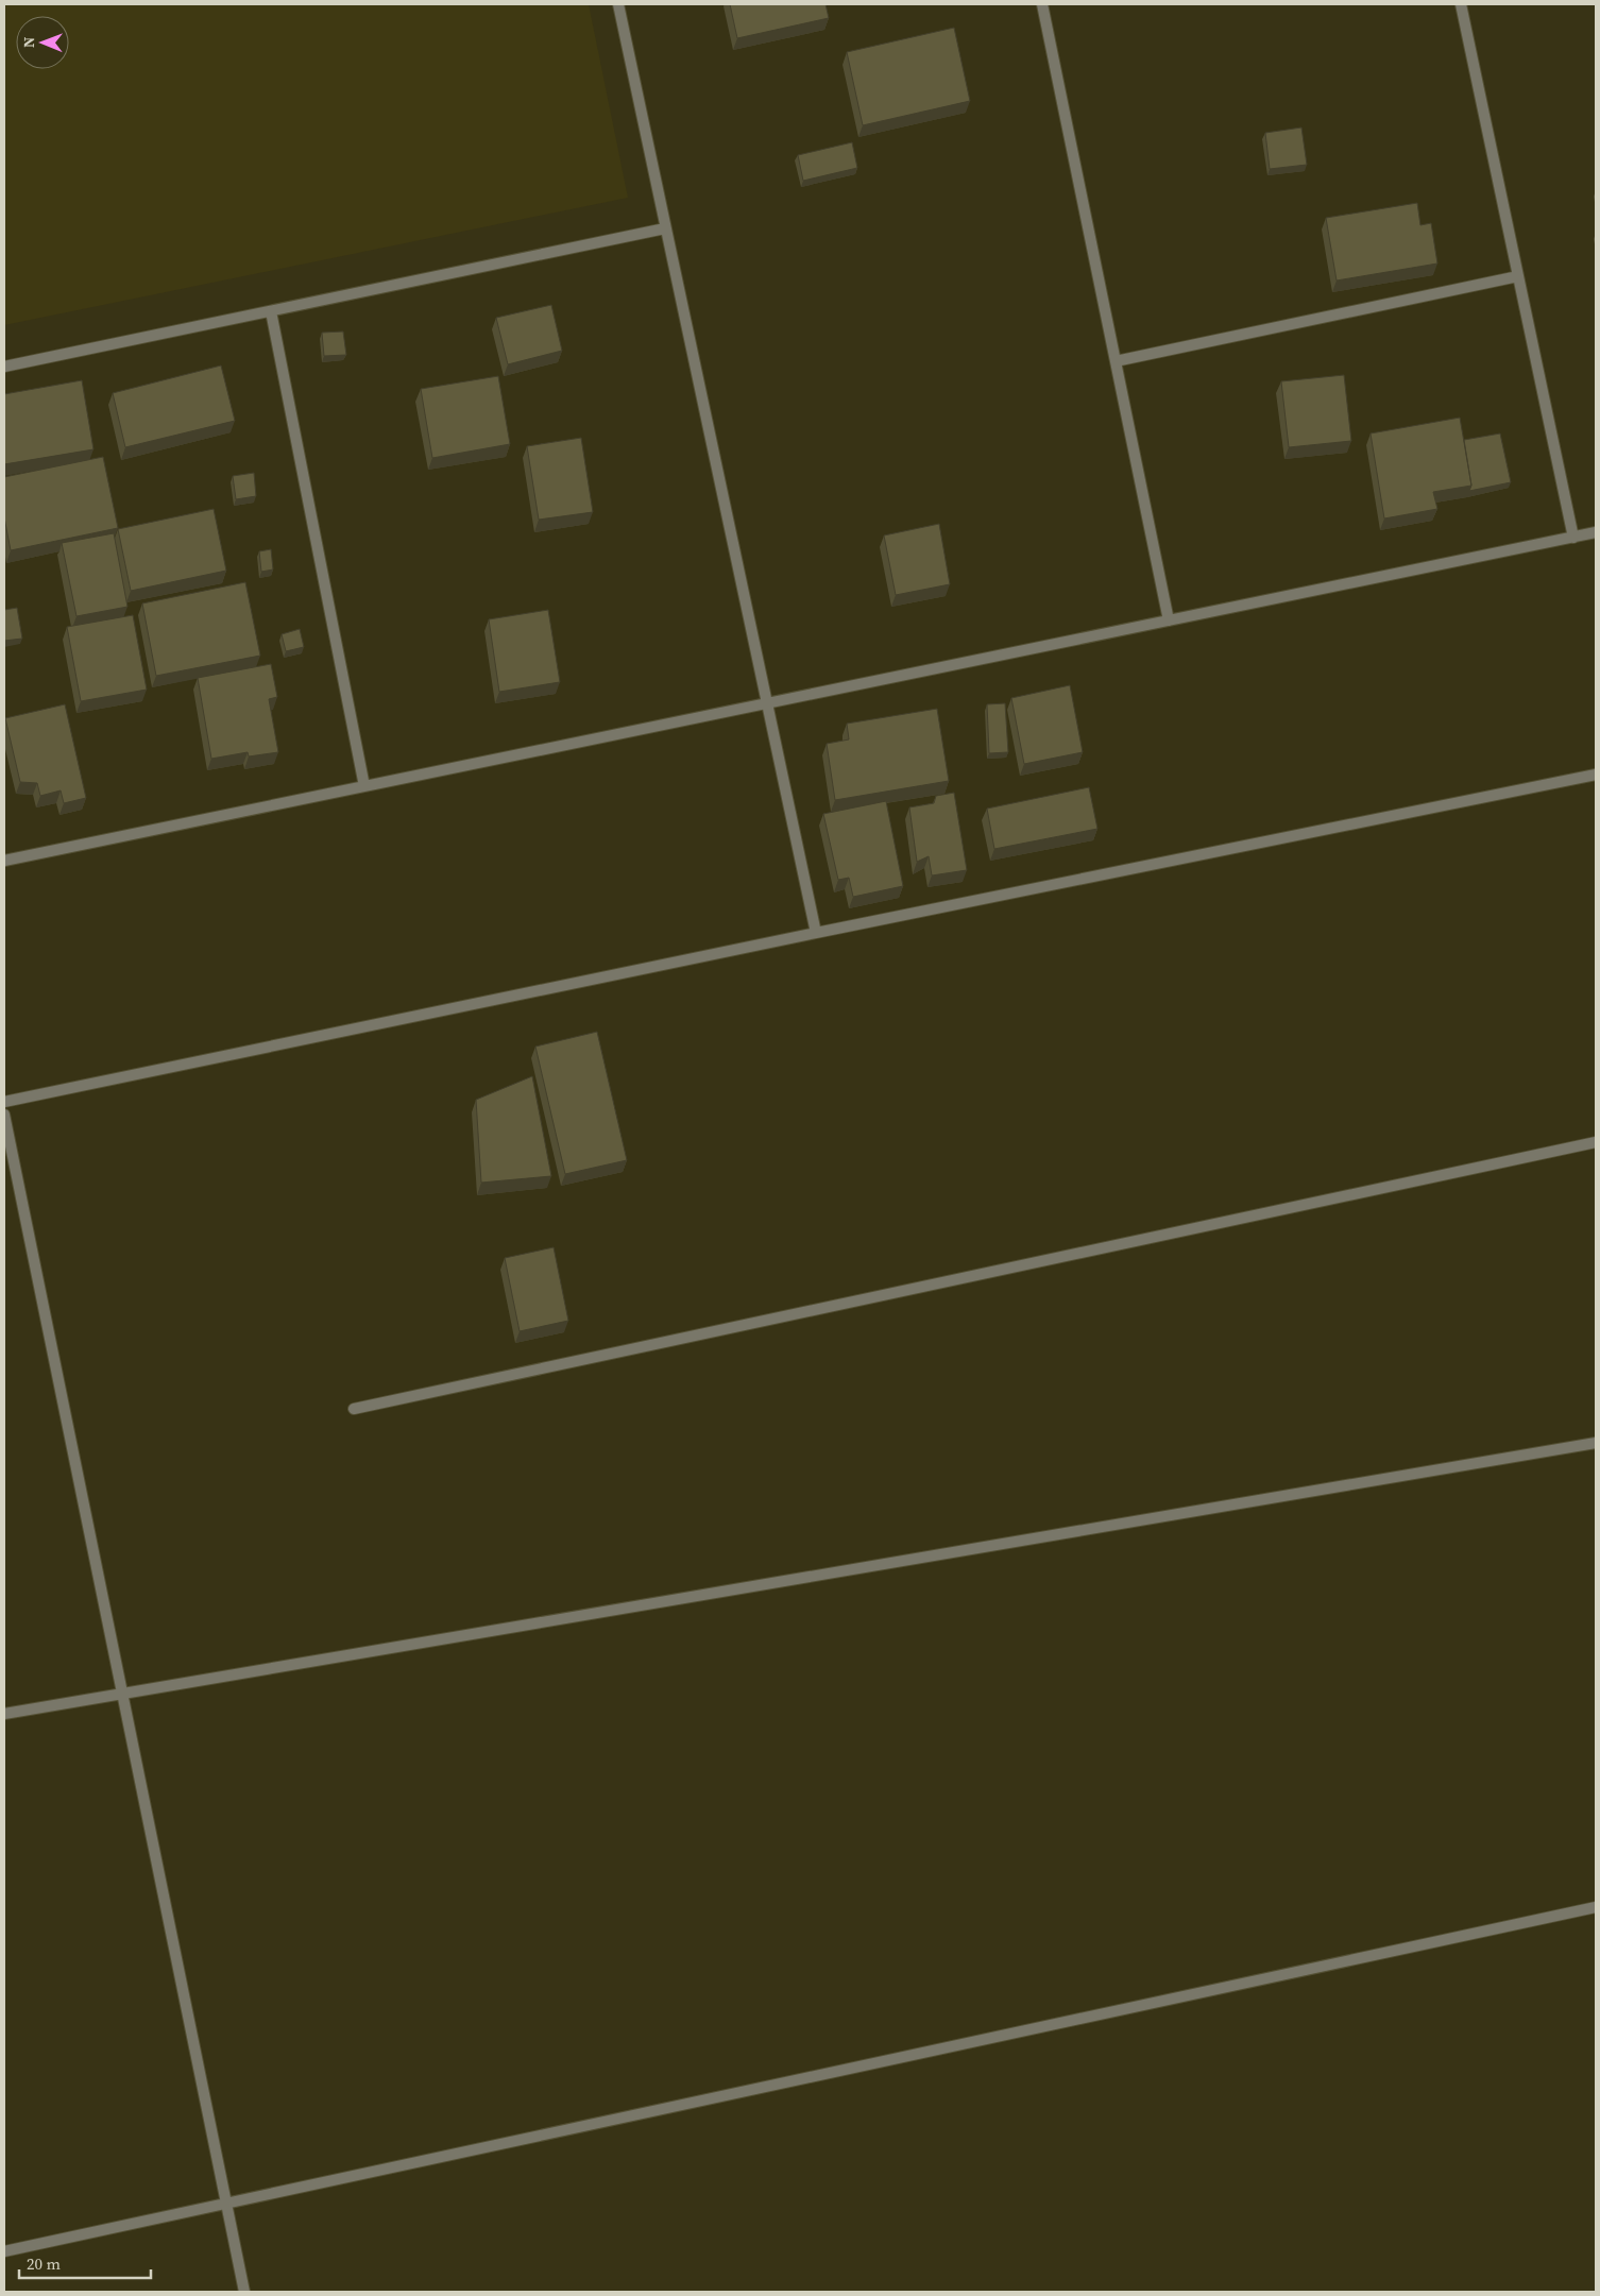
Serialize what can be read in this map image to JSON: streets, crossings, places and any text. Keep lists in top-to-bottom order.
{
  "scale_bar": "20 m",
  "north": "left"
}
